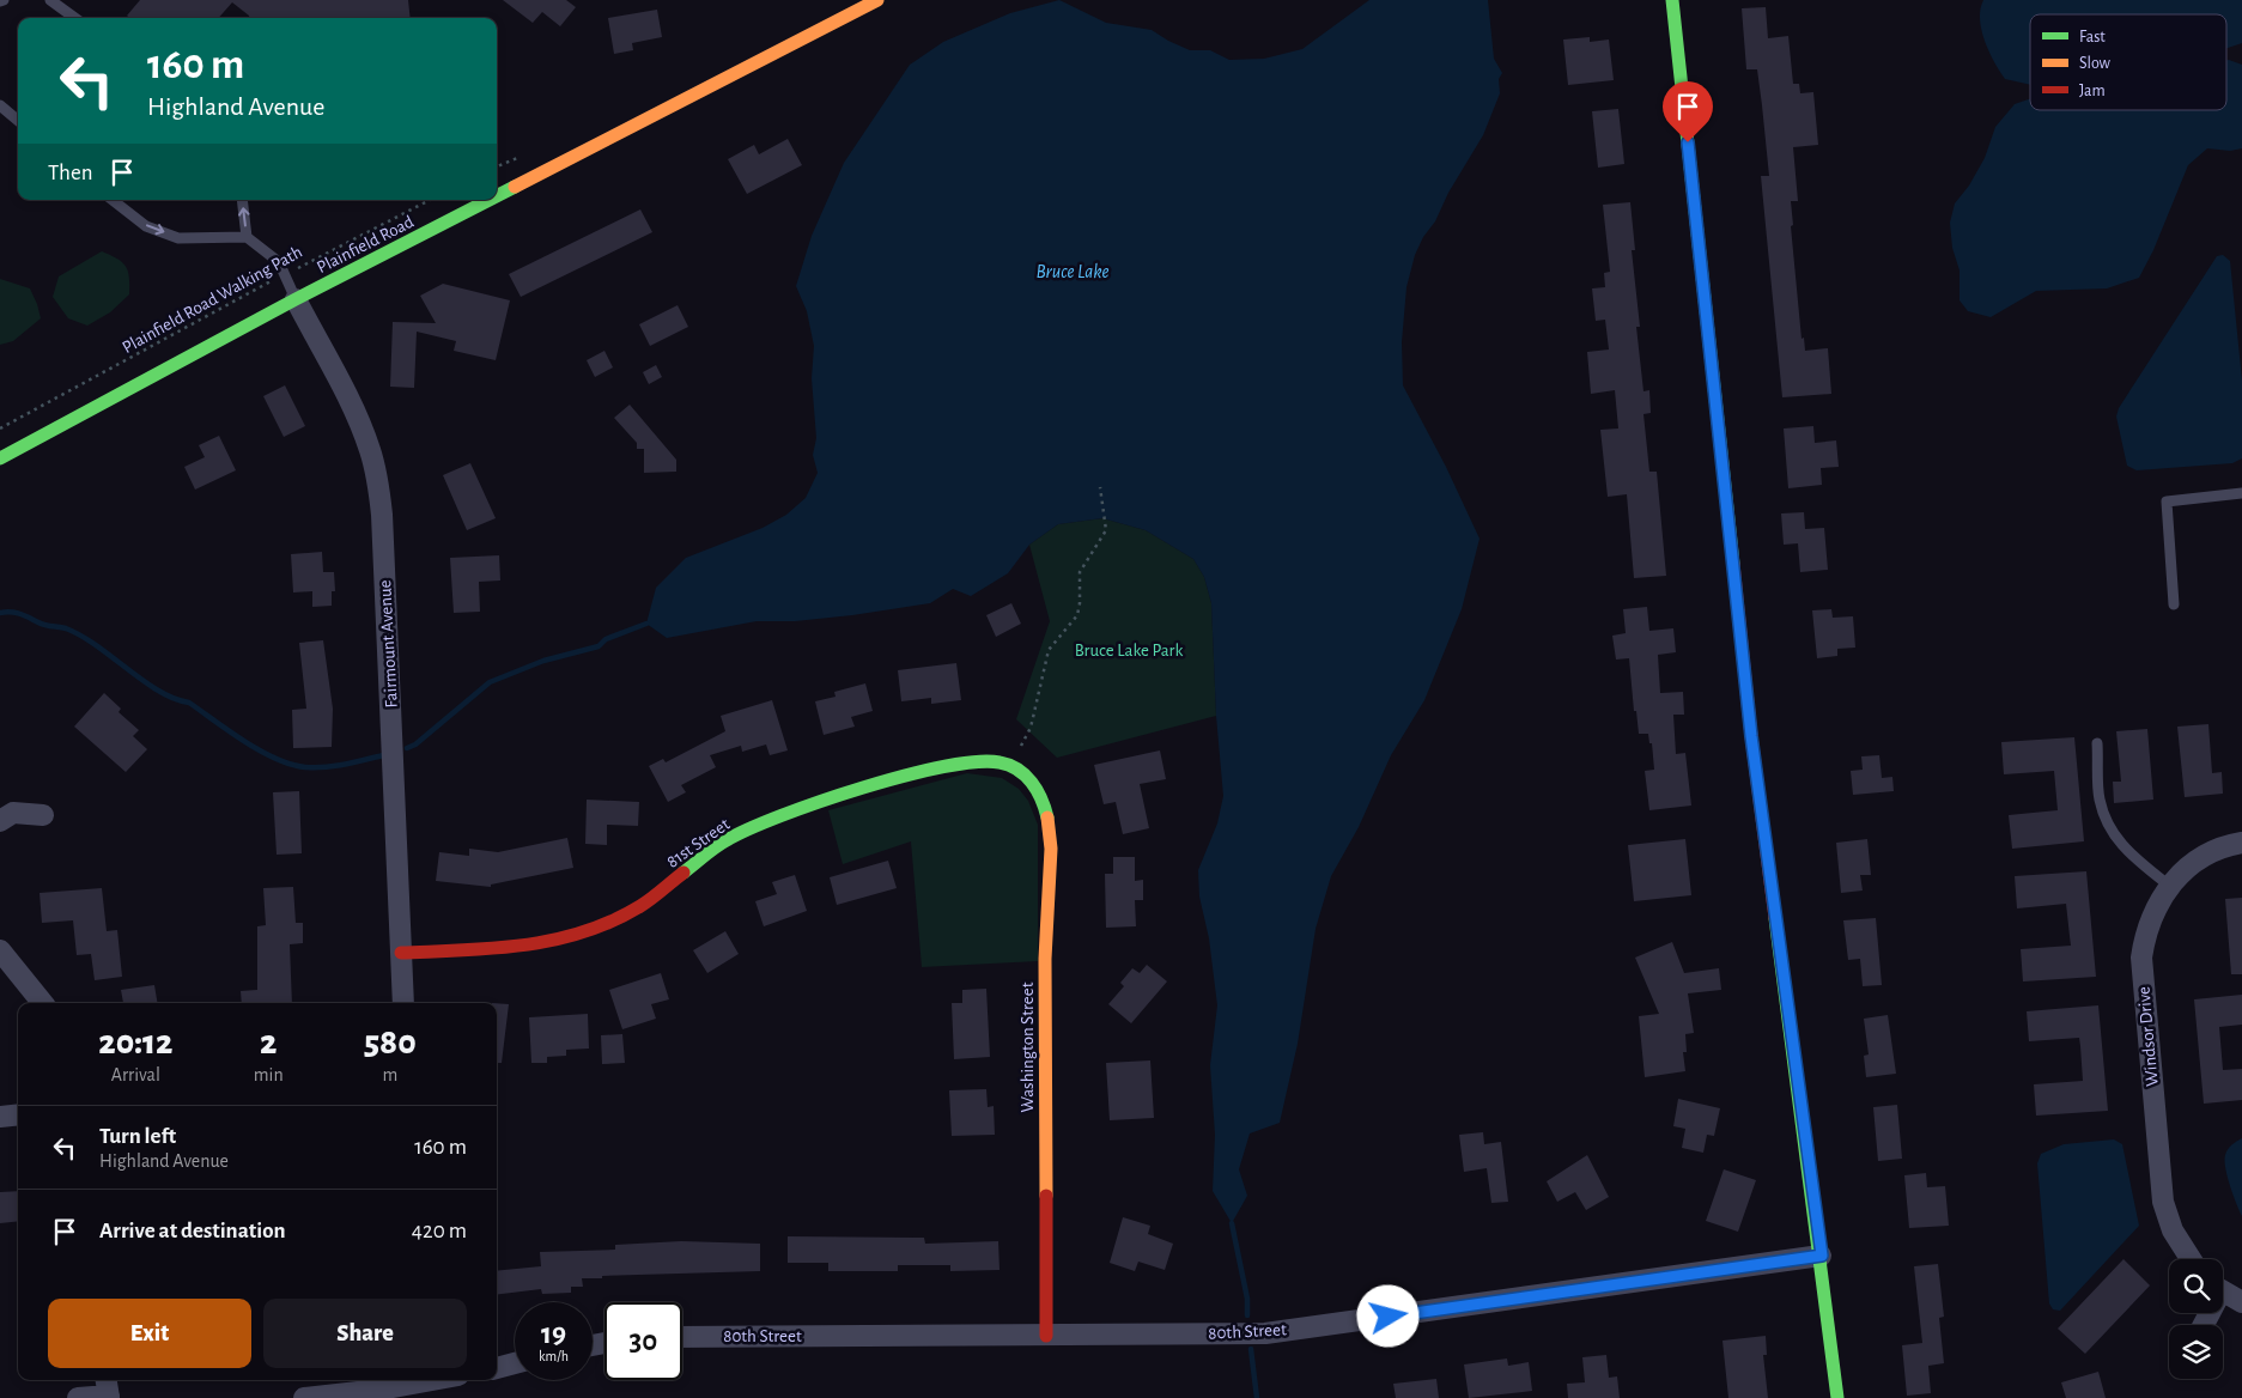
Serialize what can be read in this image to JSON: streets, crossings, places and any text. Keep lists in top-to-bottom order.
{
  "streets": {
    "street": [
      "Plainfield Road",
      "Fairmount Avenue",
      "81st Street",
      "Windsor Drive",
      "Washington Street",
      "80th Street"
    ],
    "path": ["Plainfield Road Walking Path"]
  },
  "crossings": [
    ["Plainfield Road", "Fairmount Avenue"],
    ["Fairmount Avenue", "81st Street"],
    ["81st Street", "Washington Street"],
    ["Washington Street", "80th Street"]
  ],
  "water": ["Bruce Lake"],
  "parks": ["Bruce Lake Park"],
  "legend": ["Fast", "Slow", "Jam"],
  "page": {
    "turn": ["160 m", "Highland Avenue"],
    "then": "Then",
    "eta": [
      "20:12",
      "Arrival",
      "2",
      "min",
      "580",
      "m"
    ],
    "list": [
      {
        "name": "Turn left",
        "note": "Highland Avenue",
        "value": "160 m"
      },
      {
        "name": "Arrive at destination",
        "value": "420 m"
      }
    ],
    "buttons": ["Exit", "Share"],
    "speed": "19 km/h",
    "limit": "30"
  }
}
